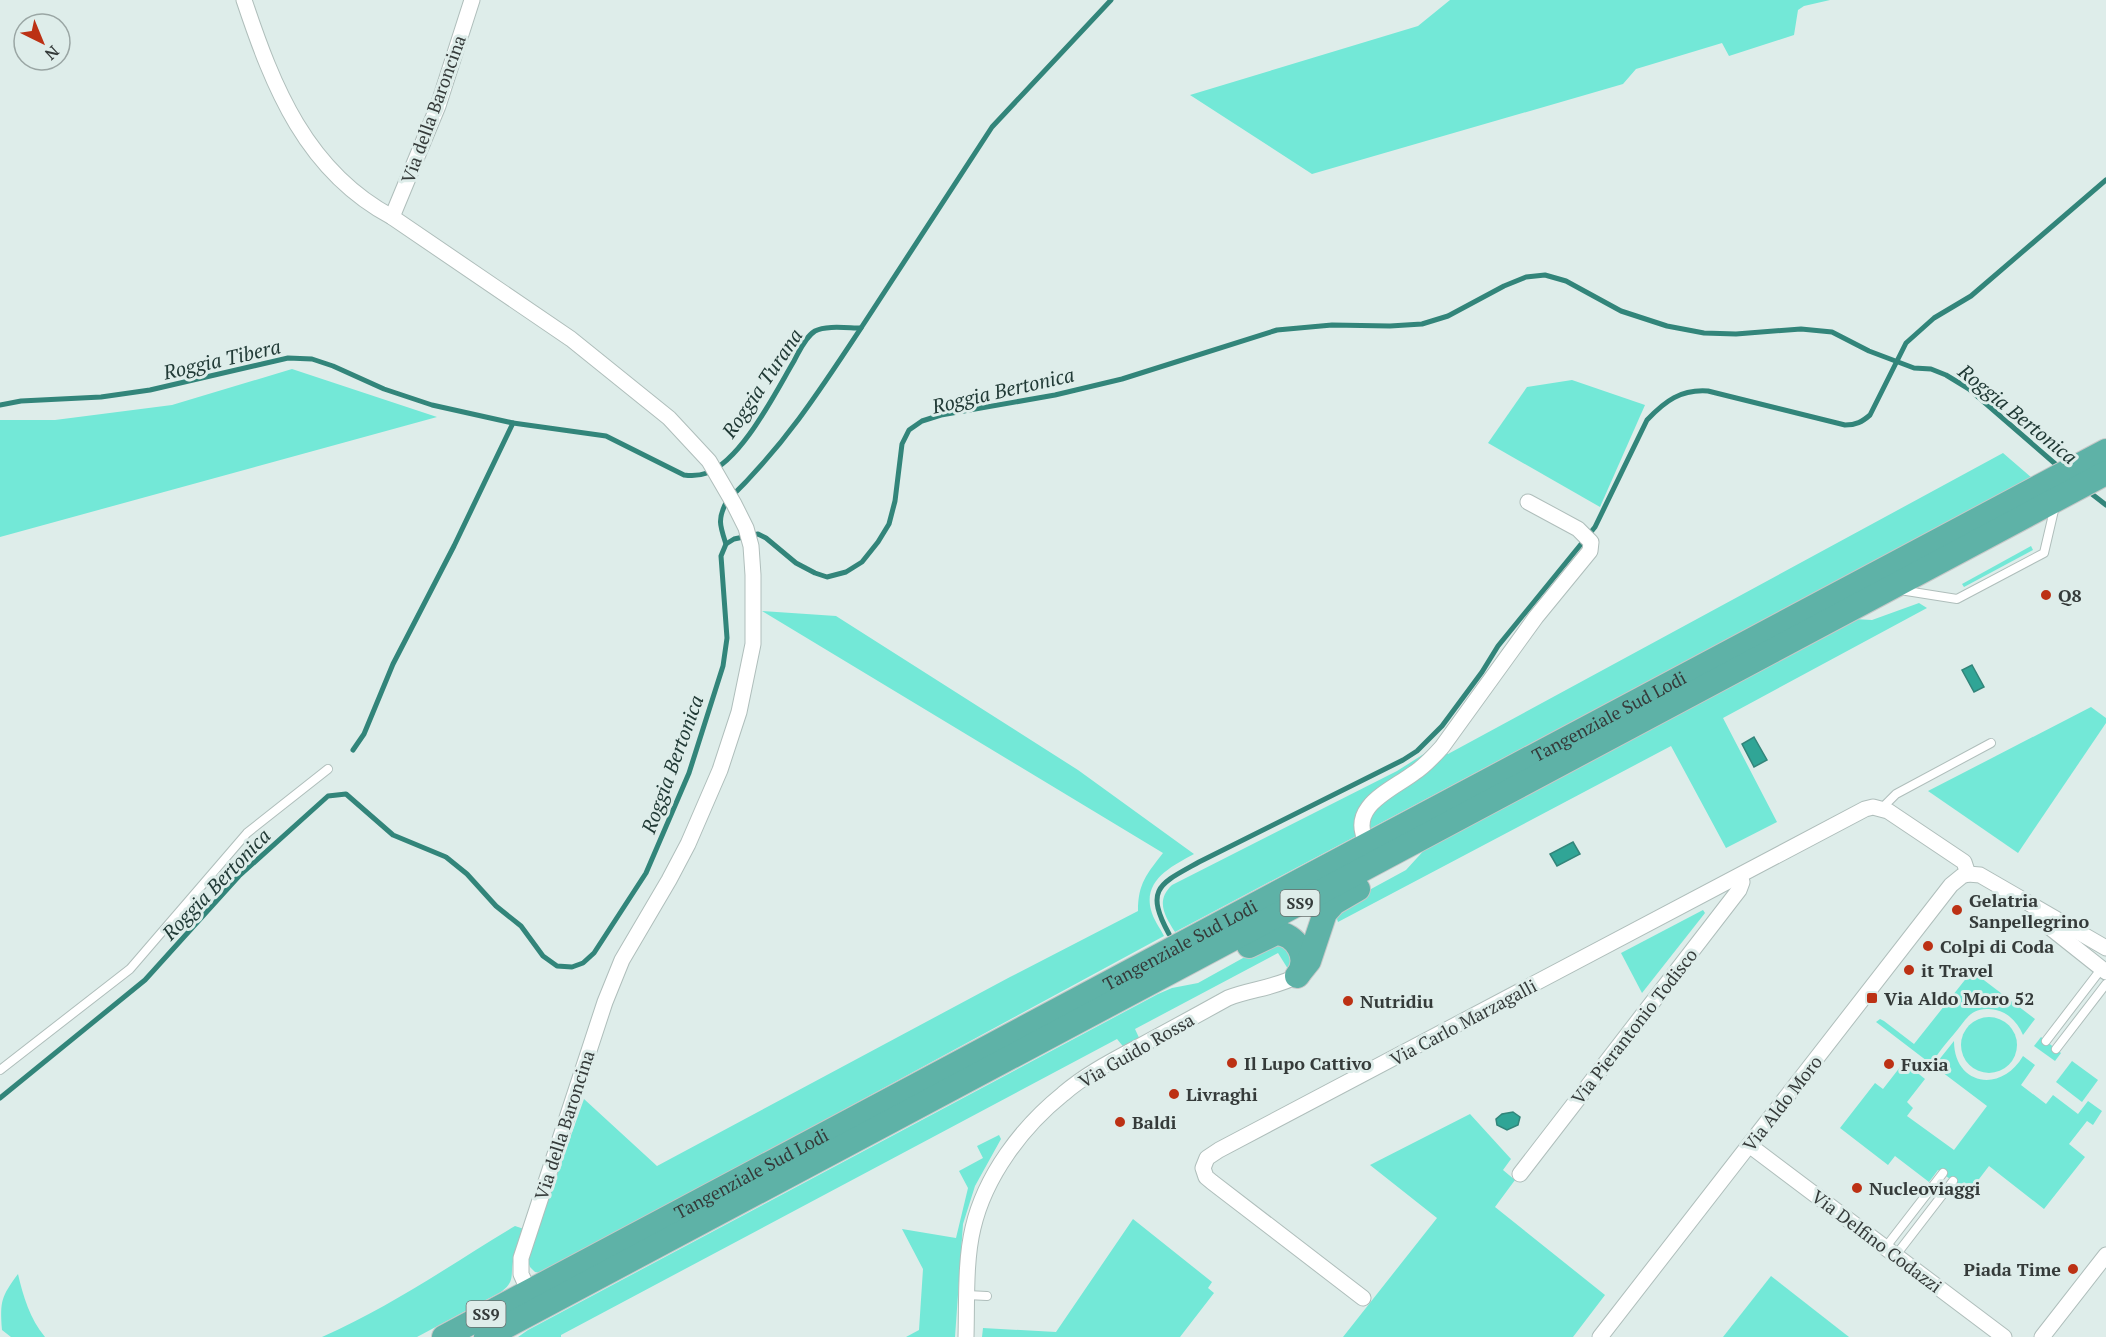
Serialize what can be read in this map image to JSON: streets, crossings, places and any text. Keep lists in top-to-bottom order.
{
  "streets": {
    "highway": ["Tangenziale Sud Lodi", "SS9"],
    "street": [
      "Via della Baroncina",
      "Via Carlo Marzagalli",
      "Via Pierantonio Todisco",
      "Via Guido Rossa",
      "Via Aldo Moro",
      "Via Delfino Codazzi"
    ]
  },
  "crossings": [
    ["Via della Baroncina", "Tangenziale Sud Lodi"],
    ["Via Carlo Marzagalli", "Via Pierantonio Todisco"],
    ["Via Aldo Moro", "Via Delfino Codazzi"]
  ],
  "water": ["Roggia Tibera", "Roggia Turana", "Roggia Bertonica"],
  "places": {
    "other": [
      "Q8",
      "Gelatria Sanpellegrino",
      "Colpi di Coda",
      "it Travel",
      "Nutridiu",
      "Il Lupo Cattivo",
      "Fuxia",
      "Livraghi",
      "Baldi",
      "Nucleoviaggi",
      "Piada Time"
    ],
    "transit": ["Via Aldo Moro 52"]
  },
  "north": "bottom right"
}
